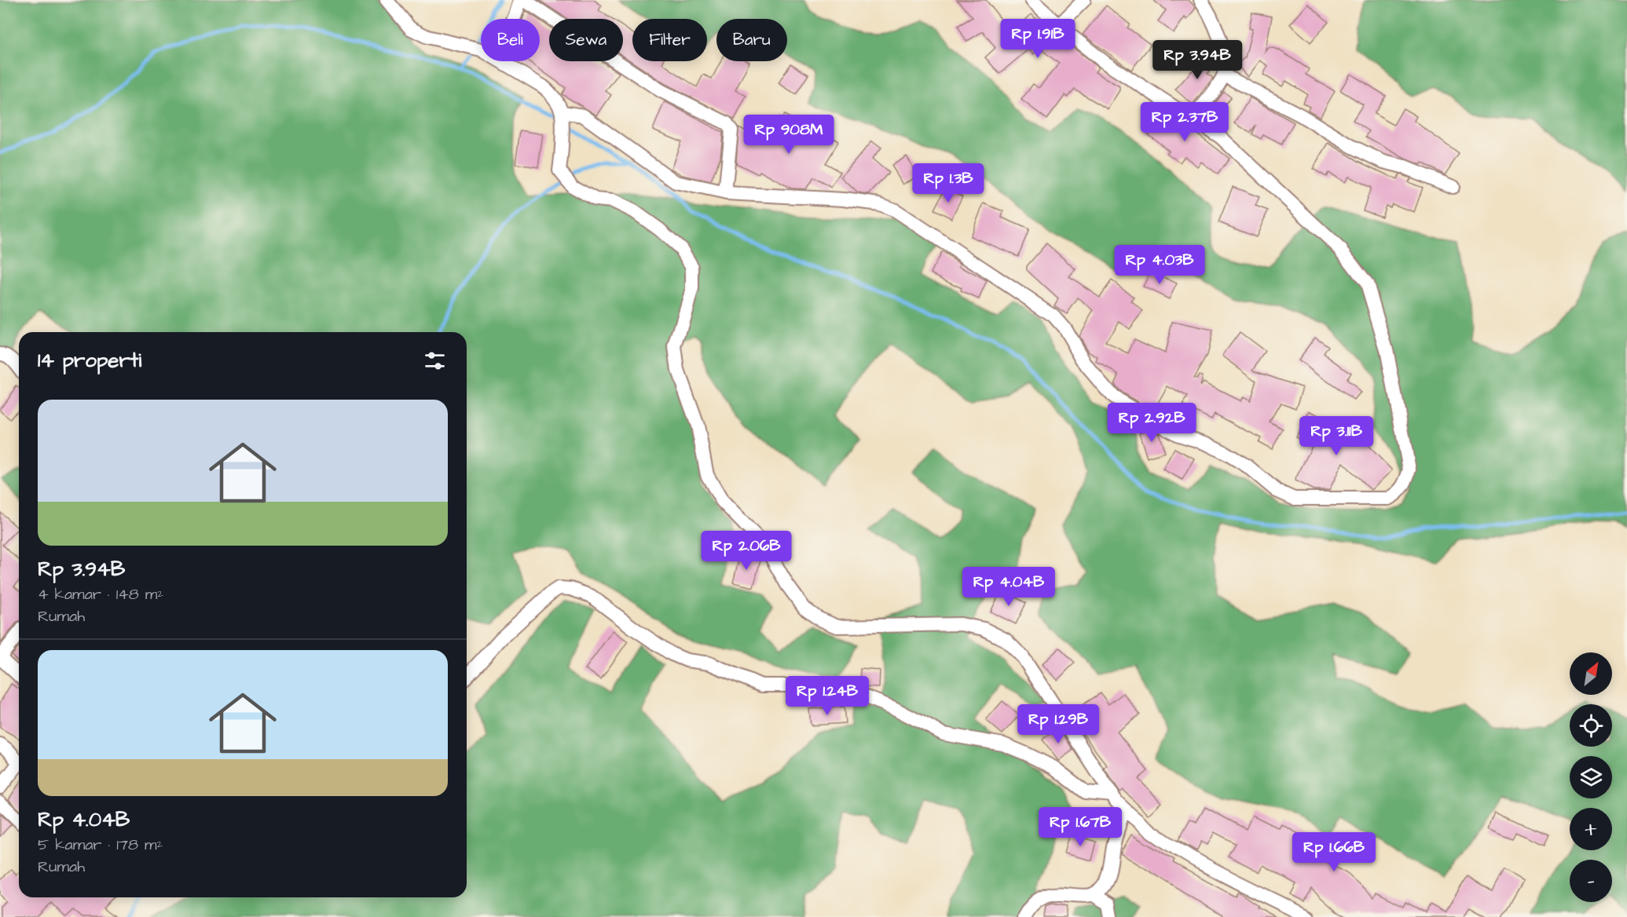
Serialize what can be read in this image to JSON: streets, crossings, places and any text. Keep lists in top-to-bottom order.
{
  "north": "top right",
  "page": {
    "price": [
      "Rp 1.91B",
      "Rp 3.94B",
      "Rp 2.37B",
      "Rp 908M",
      "Rp 1.3B",
      "Rp 4.03B",
      "Rp 2.92B",
      "Rp 3.11B",
      "Rp 2.06B",
      "Rp 4.04B",
      "Rp 1.24B",
      "Rp 1.29B",
      "Rp 1.67B",
      "Rp 1.66B"
    ],
    "chip": [
      "Beli",
      "Sewa",
      "Filter",
      "Baru"
    ],
    "heading": "14 properti",
    "list": [
      {
        "name": "Rp 3.94B",
        "note": "4 kamar · 148 m² · Rumah"
      },
      {
        "name": "Rp 4.04B",
        "note": "5 kamar · 178 m² · Rumah"
      }
    ],
    "map_buttons": ["+", "−"]
  }
}
